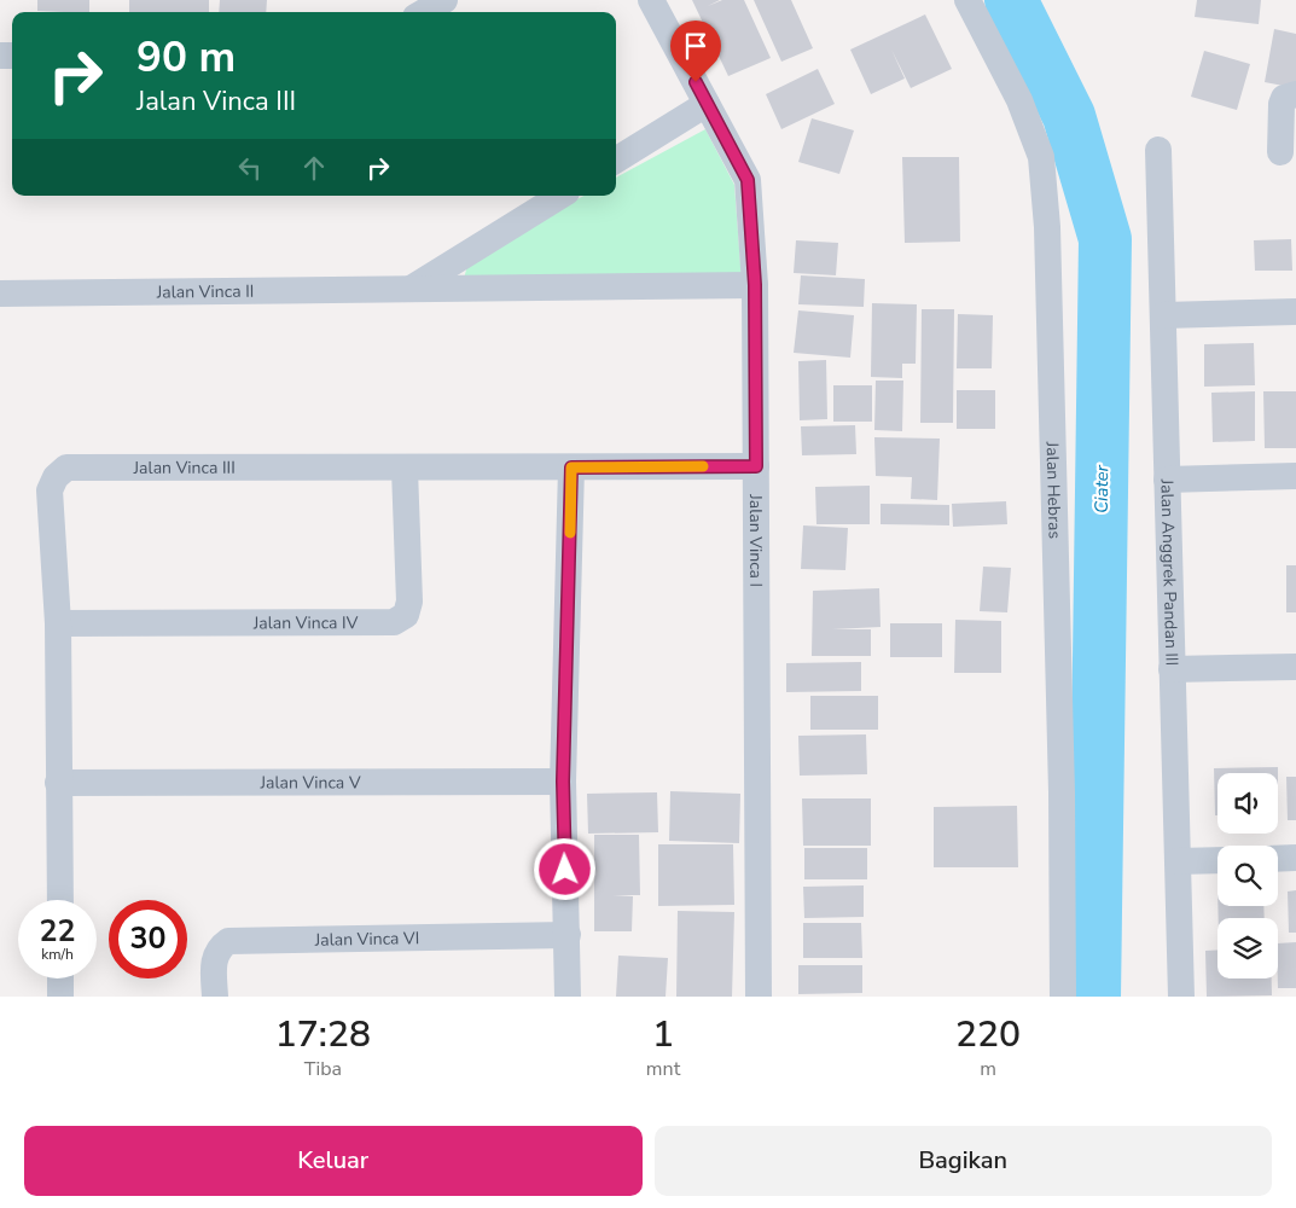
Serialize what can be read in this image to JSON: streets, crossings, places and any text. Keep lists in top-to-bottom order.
{
  "streets": {
    "street": [
      "Jalan Vinca II",
      "Jalan Vinca III",
      "Jalan Hebras",
      "Jalan Vinca I",
      "Jalan Anggrek Pandan III",
      "Jalan Vinca IV",
      "Jalan Vinca V",
      "Jalan Vinca VI"
    ]
  },
  "crossings": [
    ["Jalan Vinca II", "Jalan Vinca I"],
    ["Jalan Vinca III", "Jalan Vinca I"],
    ["Jalan Vinca III", "Jalan Vinca IV"],
    ["Jalan Vinca III", "Jalan Vinca V"]
  ],
  "water": ["Ciater"],
  "page": {
    "turn": ["90 m", "Jalan Vinca III"],
    "speed": "22 km/h",
    "limit": "30",
    "eta": [
      "17:28",
      "Tiba",
      "1",
      "mnt",
      "220",
      "m"
    ],
    "buttons": ["Keluar", "Bagikan"]
  }
}
